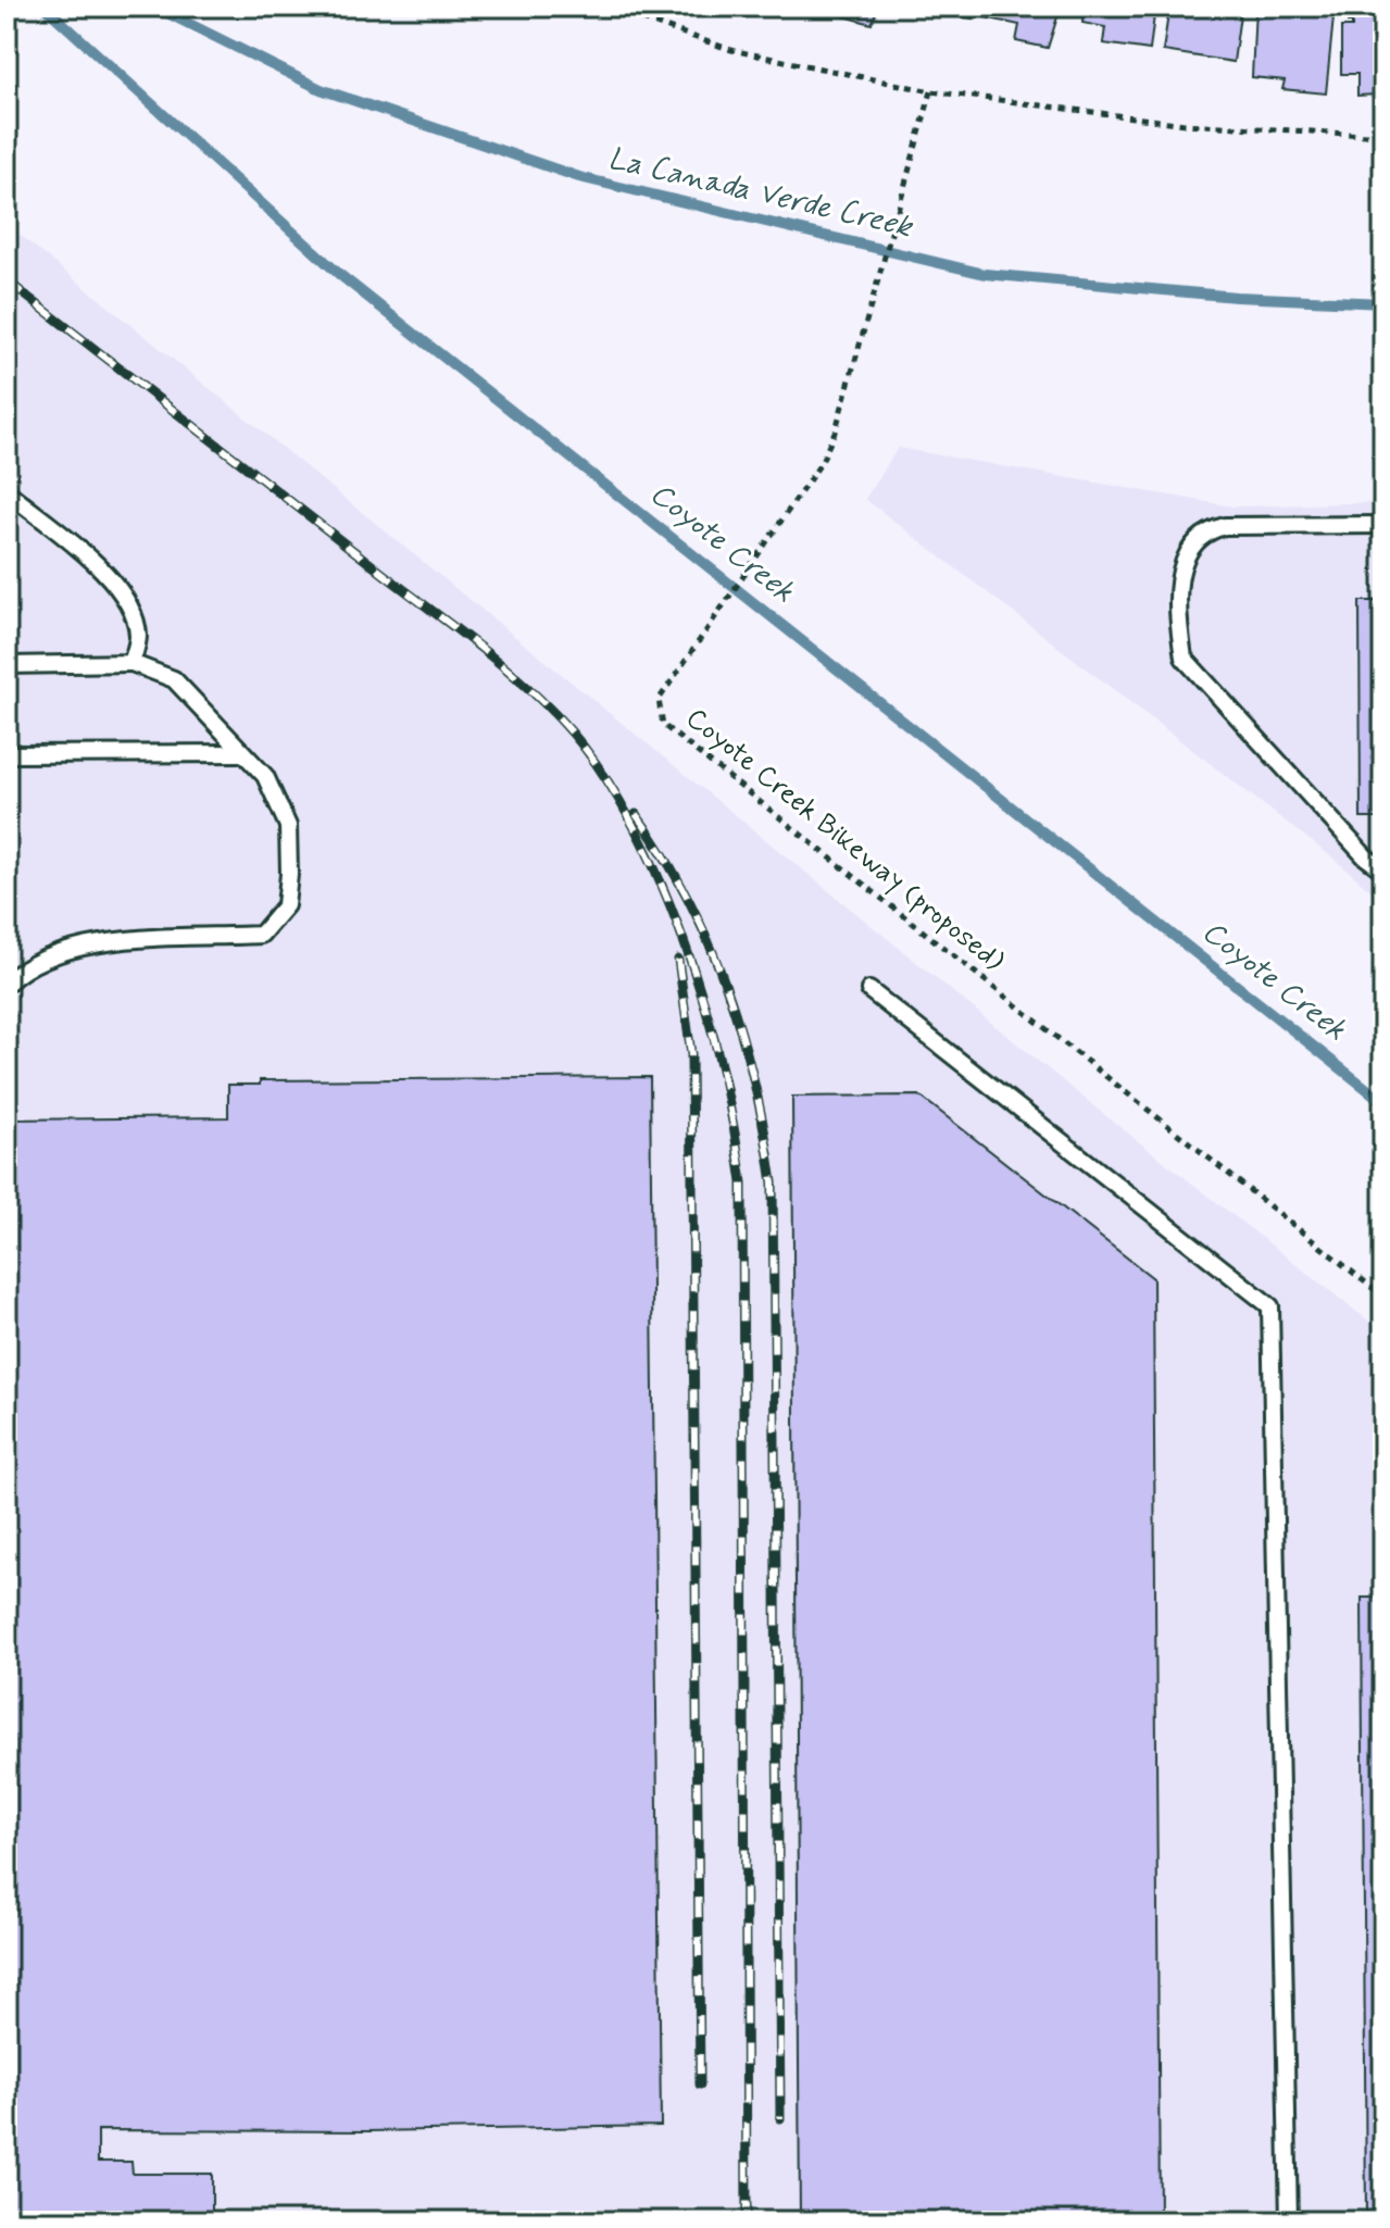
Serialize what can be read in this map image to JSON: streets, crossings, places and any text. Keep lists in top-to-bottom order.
{
  "streets": {
    "path": ["Coyote Creek Bikeway (proposed)"]
  },
  "water": ["La Canada Verde Creek", "Coyote Creek"]
}
